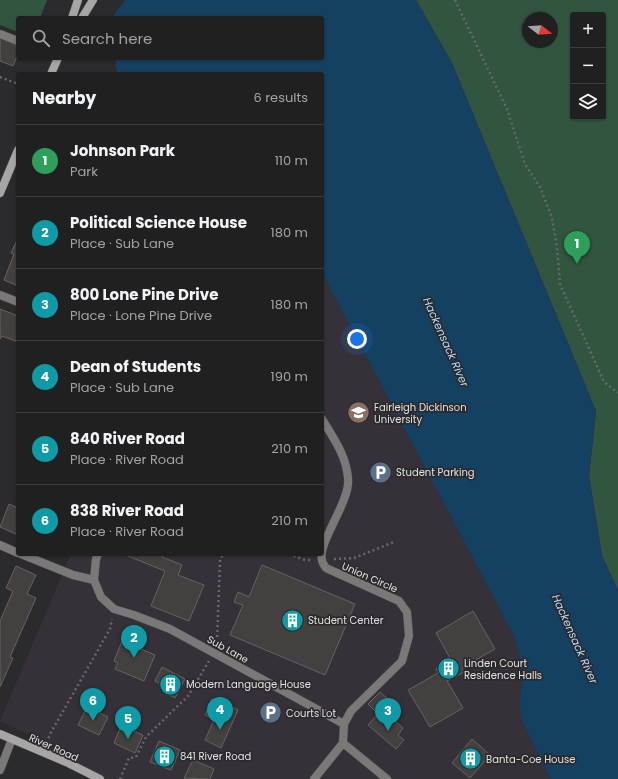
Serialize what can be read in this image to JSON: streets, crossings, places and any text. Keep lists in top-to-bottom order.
{
  "streets": {
    "main road": ["River Road"],
    "street": ["Union Circle", "Sub Lane"]
  },
  "crossings": [
    ["Union Circle", "Sub Lane"]
  ],
  "water": ["Hackensack River"],
  "places": {
    "school or university": ["Fairleigh Dickinson University"],
    "parking": ["Student Parking", "Courts Lot"],
    "building": [
      "Student Center",
      "Linden Court Residence Halls",
      "Modern Language House",
      "841 River Road",
      "Banta-Coe House"
    ]
  },
  "north": "right",
  "page": {
    "map_buttons": ["+", "−"],
    "search": "Search here",
    "heading": ["Nearby", "6 results"],
    "list": [
      {
        "mark": "1",
        "name": "Johnson Park",
        "note": "Park",
        "value": "110 m"
      },
      {
        "mark": "2",
        "name": "Political Science House",
        "note": "Place · Sub Lane",
        "value": "180 m"
      },
      {
        "mark": "3",
        "name": "800 Lone Pine Drive",
        "note": "Place · Lone Pine Drive",
        "value": "180 m"
      },
      {
        "mark": "4",
        "name": "Dean of Students",
        "note": "Place · Sub Lane",
        "value": "190 m"
      },
      {
        "mark": "5",
        "name": "840 River Road",
        "note": "Place · River Road",
        "value": "210 m"
      },
      {
        "mark": "6",
        "name": "838 River Road",
        "note": "Place · River Road",
        "value": "210 m"
      }
    ],
    "pins": [
      "1",
      "2",
      "6",
      "4",
      "3",
      "5"
    ]
  }
}
